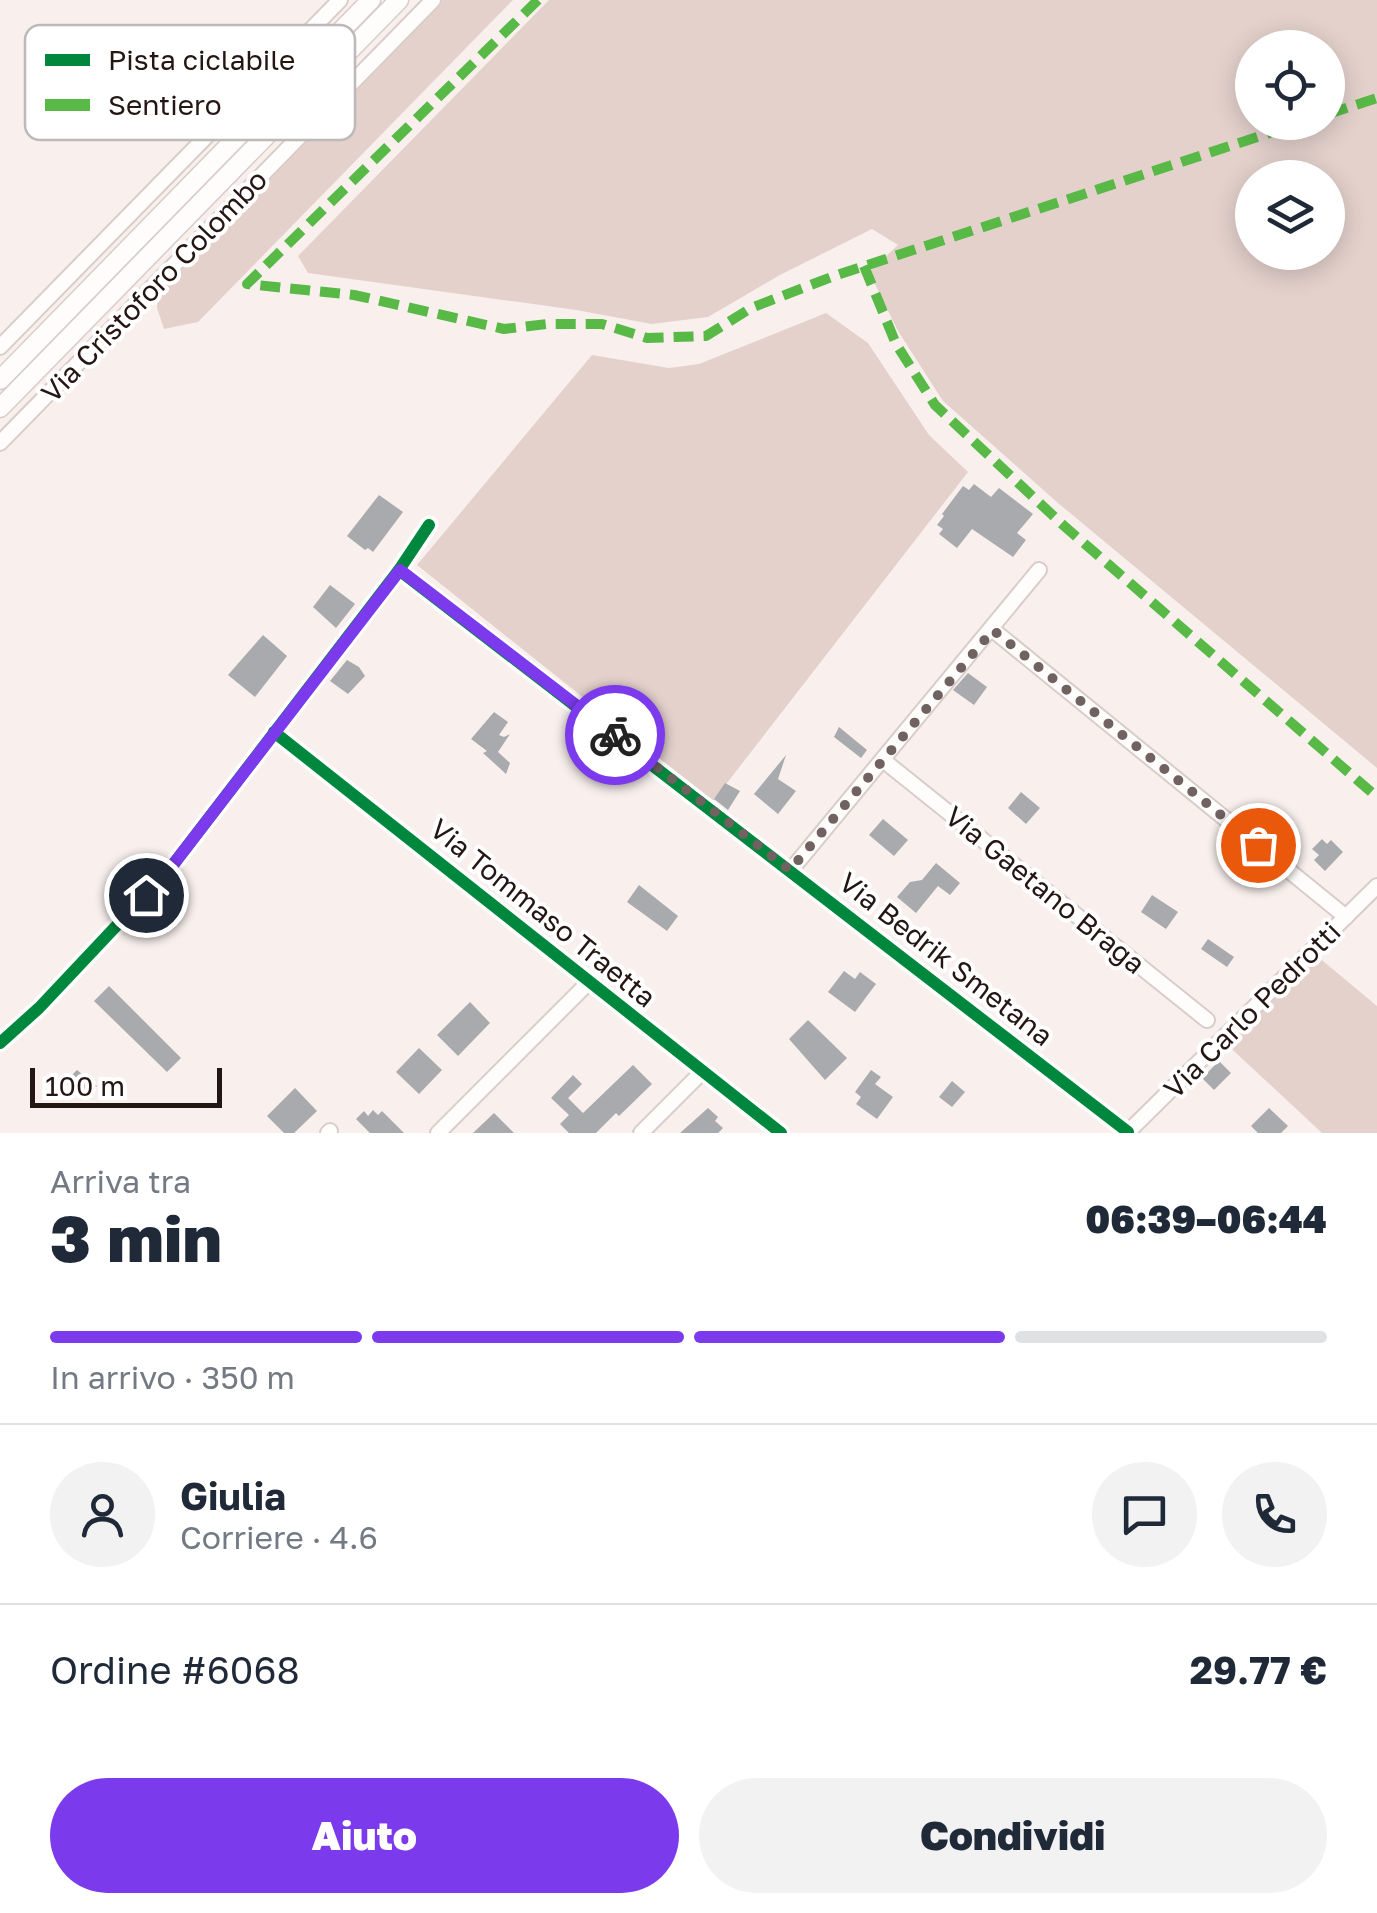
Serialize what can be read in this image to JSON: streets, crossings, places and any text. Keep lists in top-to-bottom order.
{
  "streets": {
    "main road": ["Via Cristoforo Colombo"],
    "street": [
      "Via Gaetano Braga",
      "Via Tommaso Traetta",
      "Via Bedrik Smetana",
      "Via Carlo Pedrotti"
    ]
  },
  "crossings": [
    ["Via Bedrik Smetana", "Via Carlo Pedrotti"]
  ],
  "legend": ["Pista ciclabile", "Sentiero"],
  "scale_bar": "100 m",
  "page": {
    "scale": "100 m",
    "heading": ["3 min", "Arriva tra", "06:39–06:44"],
    "panel": [
      "Giulia",
      "Corriere · 4.6",
      "Ordine #6068",
      "29.77 €"
    ],
    "bar": "In arrivo · 350 m",
    "buttons": ["Aiuto", "Condividi"]
  }
}
